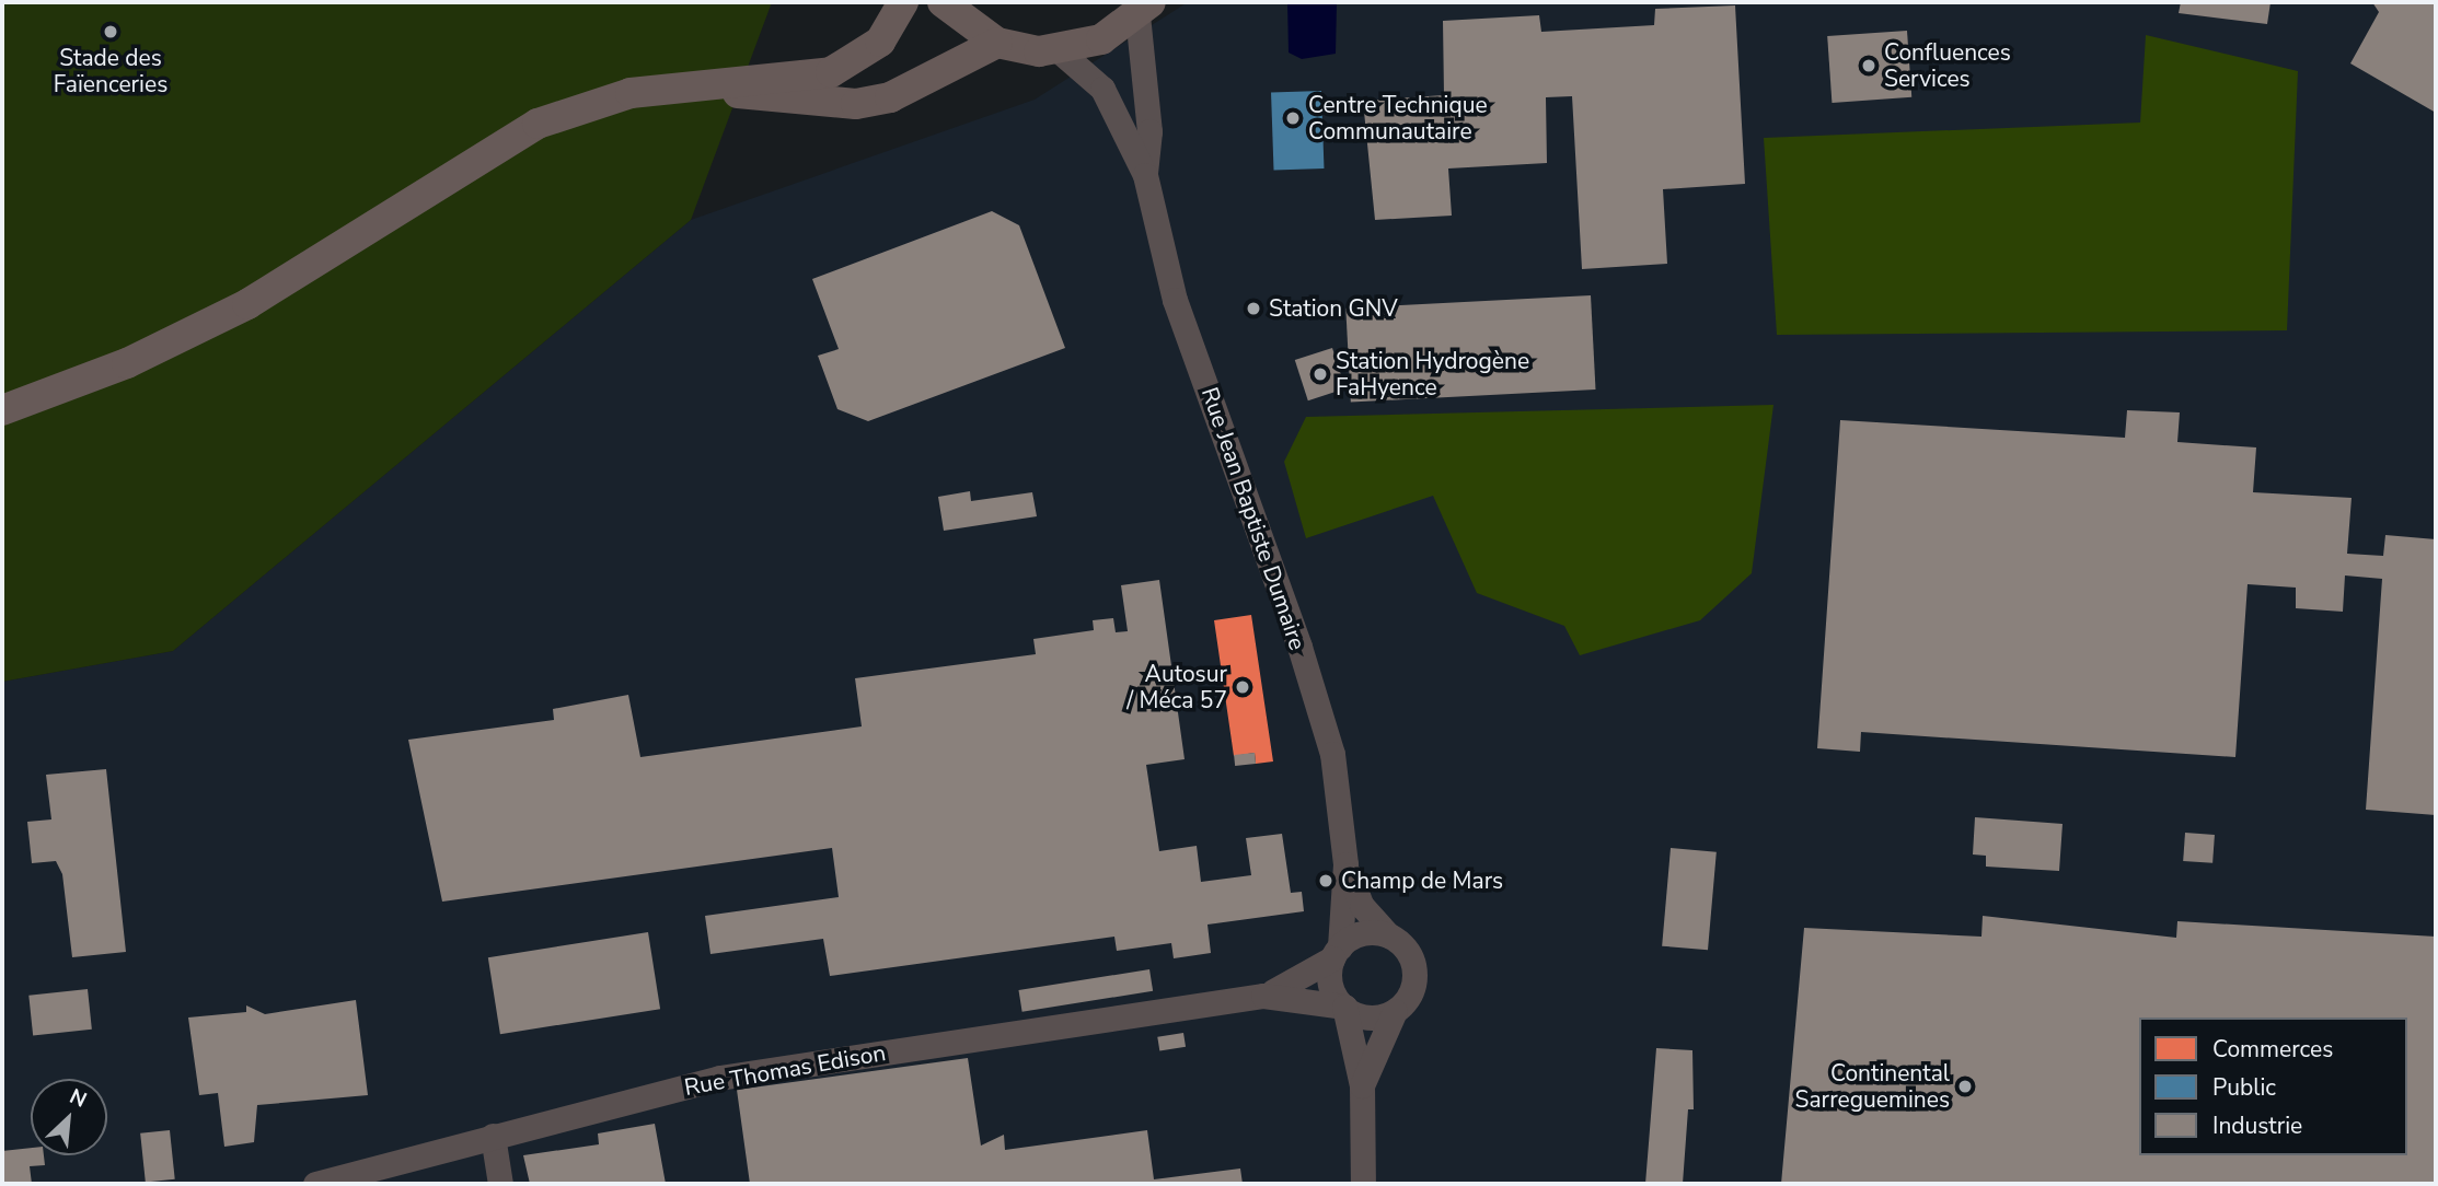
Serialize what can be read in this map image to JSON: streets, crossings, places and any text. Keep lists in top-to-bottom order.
{
  "streets": {
    "street": ["Rue Jean Baptiste Dumaire", "Rue Thomas Edison"]
  },
  "crossings": [
    ["Rue Jean Baptiste Dumaire", "Rue Thomas Edison"]
  ],
  "places": [
    "Stade des Faïenceries",
    "Confluences Services",
    "Centre Technique Communautaire",
    "Station GNV",
    "Station Hydrogène FaHyence",
    "Autosur / Méca 57",
    "Champ de Mars",
    "Continental Sarreguemines"
  ],
  "legend": ["Commerces", "Public", "Industrie"],
  "north": "top right"
}
